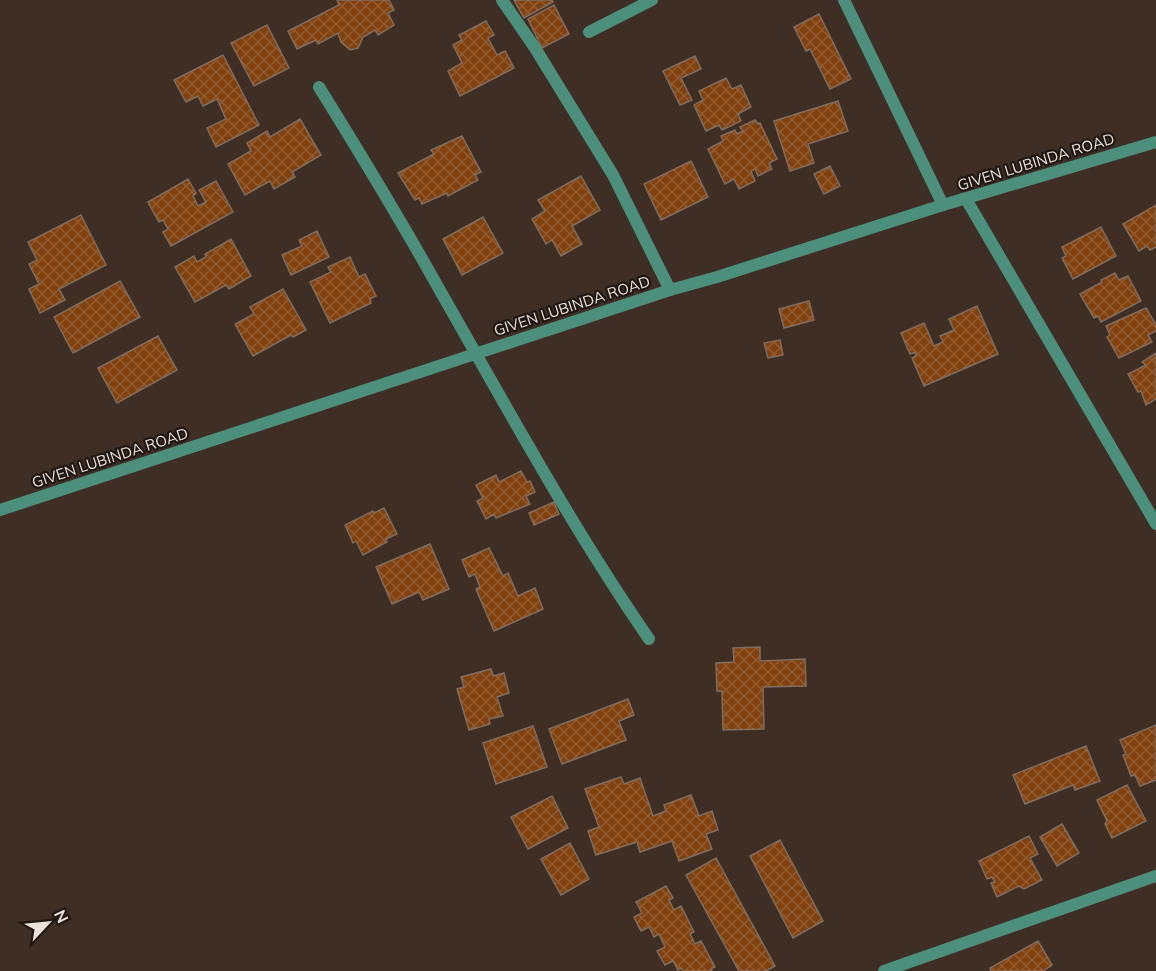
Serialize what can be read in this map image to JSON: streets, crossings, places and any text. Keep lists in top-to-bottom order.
{
  "streets": {
    "street": ["GIVEN LUBINDA ROAD"]
  },
  "north": "top right"
}
